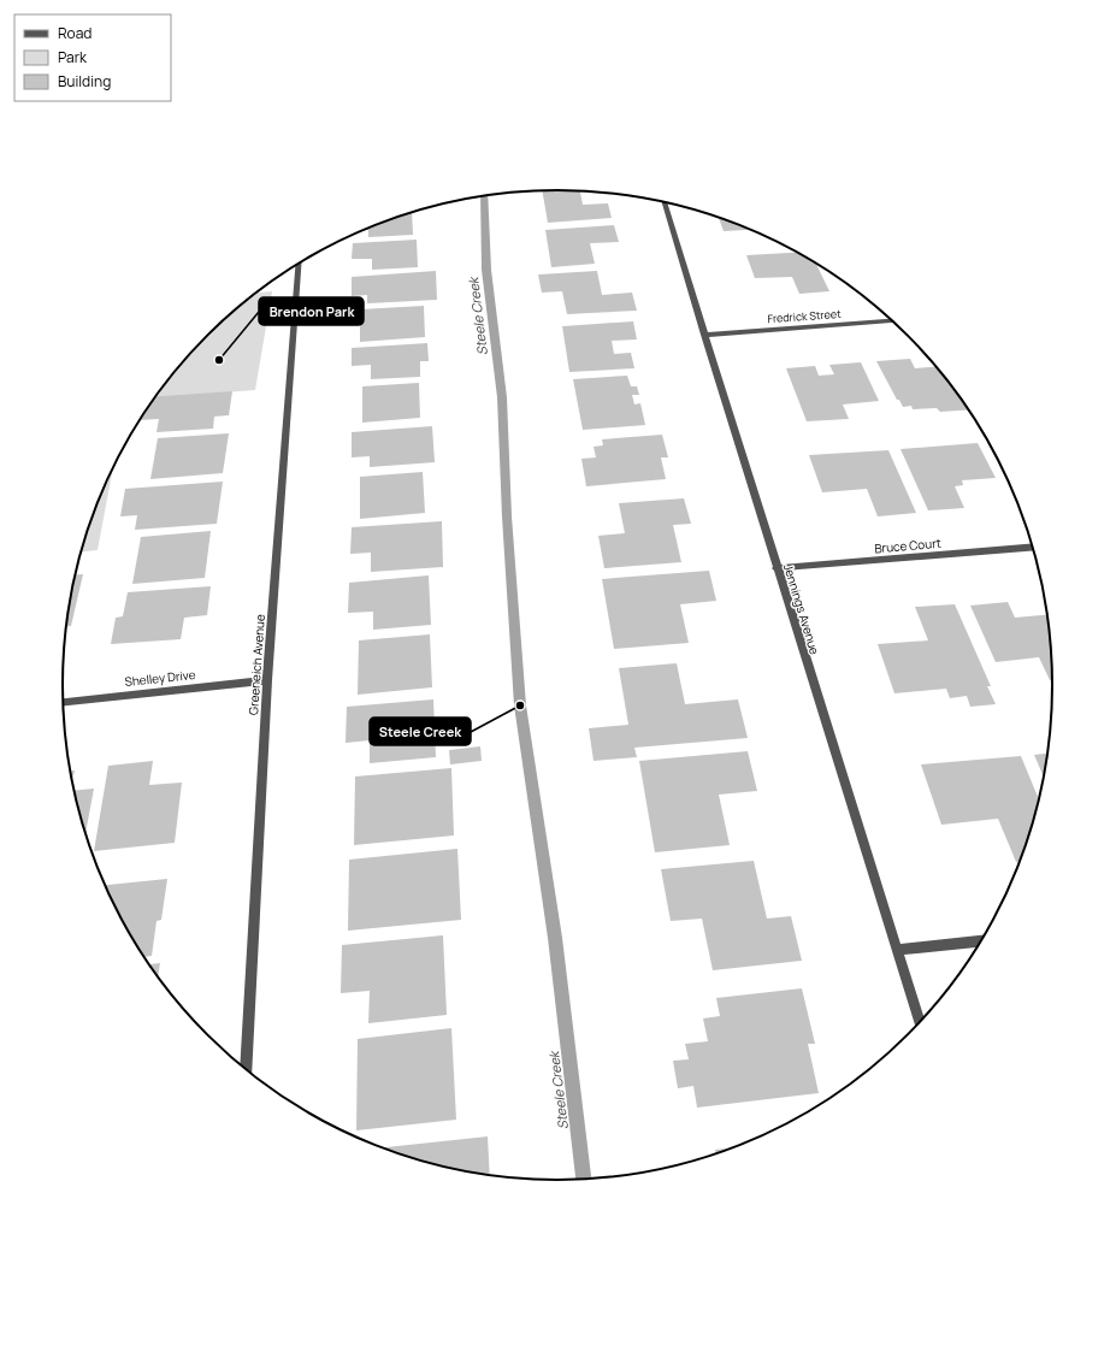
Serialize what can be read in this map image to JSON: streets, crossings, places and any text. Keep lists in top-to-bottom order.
{
  "streets": {
    "street": [
      "Fredrick Street",
      "Bruce Court",
      "Jennings Avenue",
      "Greeneich Avenue",
      "Shelley Drive"
    ]
  },
  "crossings": [
    ["Fredrick Street", "Jennings Avenue"],
    ["Bruce Court", "Jennings Avenue"],
    ["Greeneich Avenue", "Shelley Drive"]
  ],
  "water": ["Steele Creek"],
  "places": ["Brendon Park", "Steele Creek"],
  "legend": ["Road", "Park", "Building"]
}
